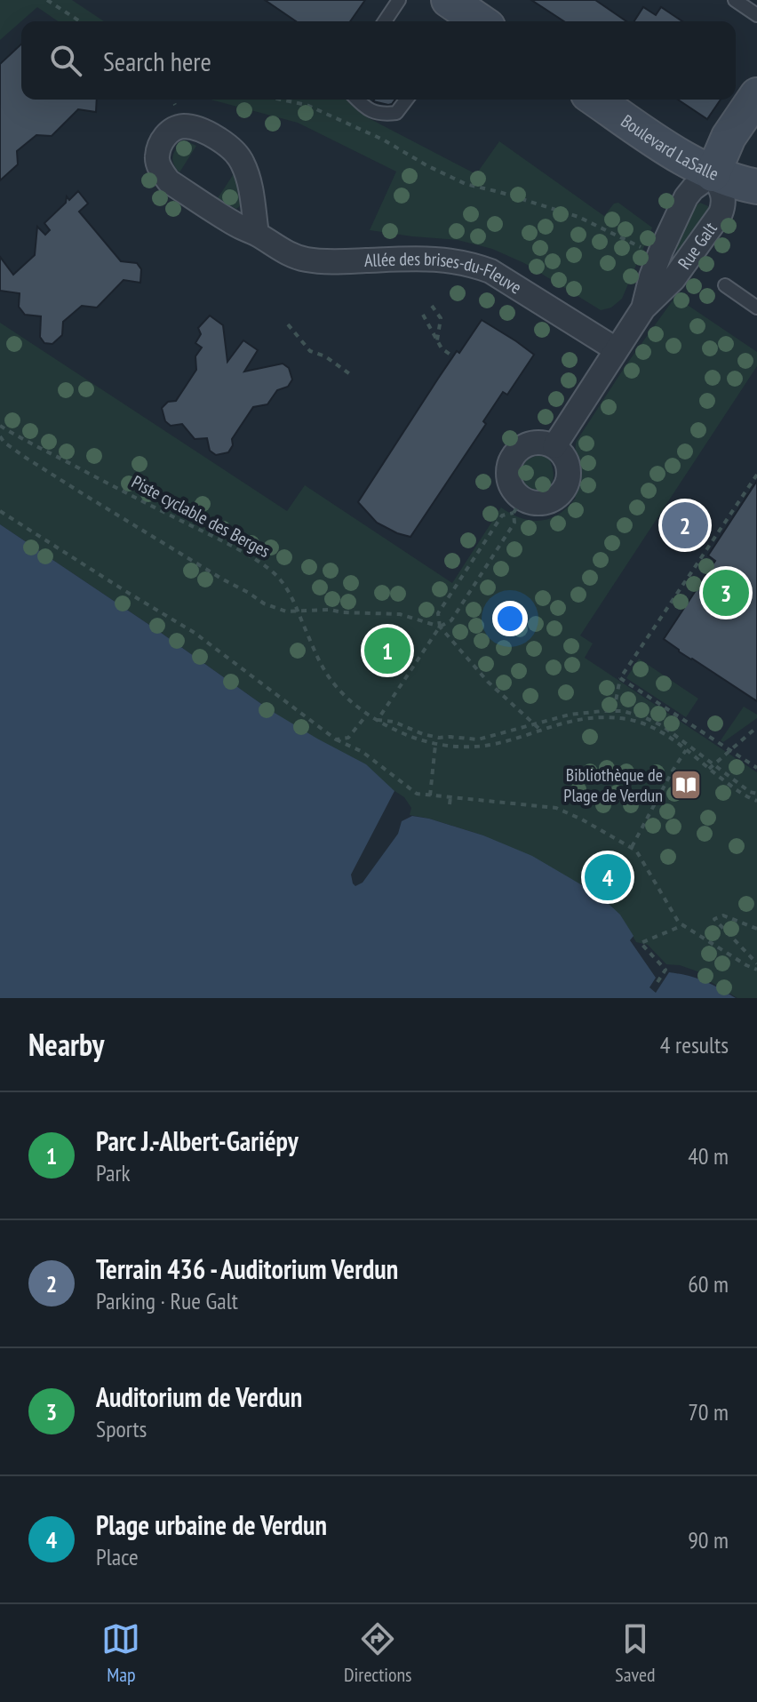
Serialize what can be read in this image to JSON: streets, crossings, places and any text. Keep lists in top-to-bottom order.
{
  "streets": {
    "main road": ["Boulevard LaSalle", "Rue Galt"],
    "street": ["Allée des brises-du-Fleuve"],
    "path": ["Piste cyclable des Berges"]
  },
  "crossings": [
    ["Boulevard LaSalle", "Rue Galt"],
    ["Rue Galt", "Allée des brises-du-Fleuve"]
  ],
  "places": {
    "library": ["Bibliothèque de Plage de Verdun"]
  },
  "page": {
    "search": "Search here",
    "pins": [
      "2",
      "3",
      "1",
      "4"
    ],
    "heading": ["Nearby", "4 results"],
    "list": [
      {
        "mark": "1",
        "name": "Parc J.-Albert-Gariépy",
        "note": "Park",
        "value": "40 m"
      },
      {
        "mark": "2",
        "name": "Terrain 436 - Auditorium Verdun",
        "note": "Parking · Rue Galt",
        "value": "60 m"
      },
      {
        "mark": "3",
        "name": "Auditorium de Verdun",
        "note": "Sports",
        "value": "70 m"
      },
      {
        "mark": "4",
        "name": "Plage urbaine de Verdun",
        "note": "Place",
        "value": "90 m"
      }
    ],
    "nav": ["Map", "Directions", "Saved"]
  }
}
